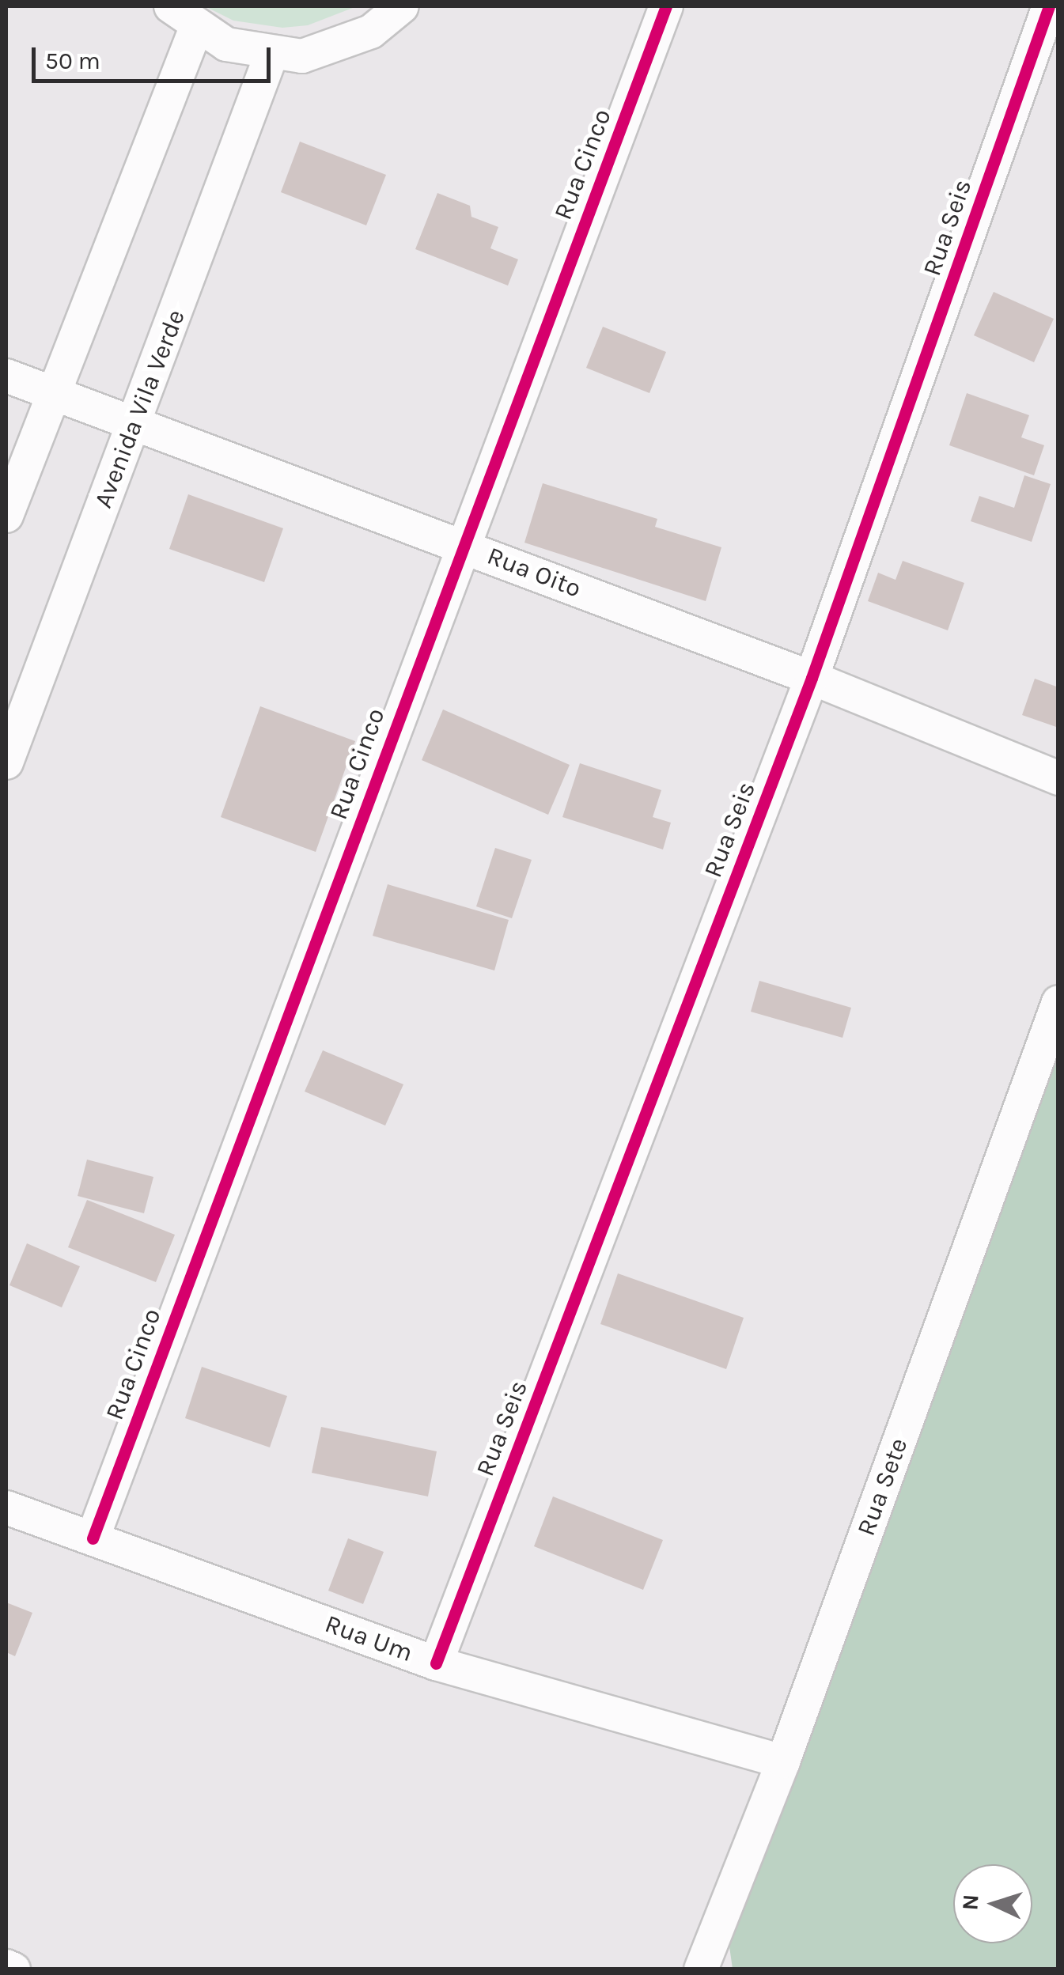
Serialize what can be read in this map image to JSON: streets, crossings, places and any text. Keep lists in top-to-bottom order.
{
  "streets": {
    "street": [
      "Rua Cinco",
      "Rua Seis",
      "Avenida Vila Verde",
      "Rua Oito",
      "Rua Sete",
      "Rua Um"
    ]
  },
  "crossings": [
    ["Rua Cinco", "Rua Oito"],
    ["Rua Cinco", "Rua Um"],
    ["Rua Seis", "Rua Oito"],
    ["Rua Seis", "Rua Um"],
    ["Avenida Vila Verde", "Rua Oito"],
    ["Rua Sete", "Rua Um"]
  ],
  "scale_bar": "50 m",
  "north": "left"
}
